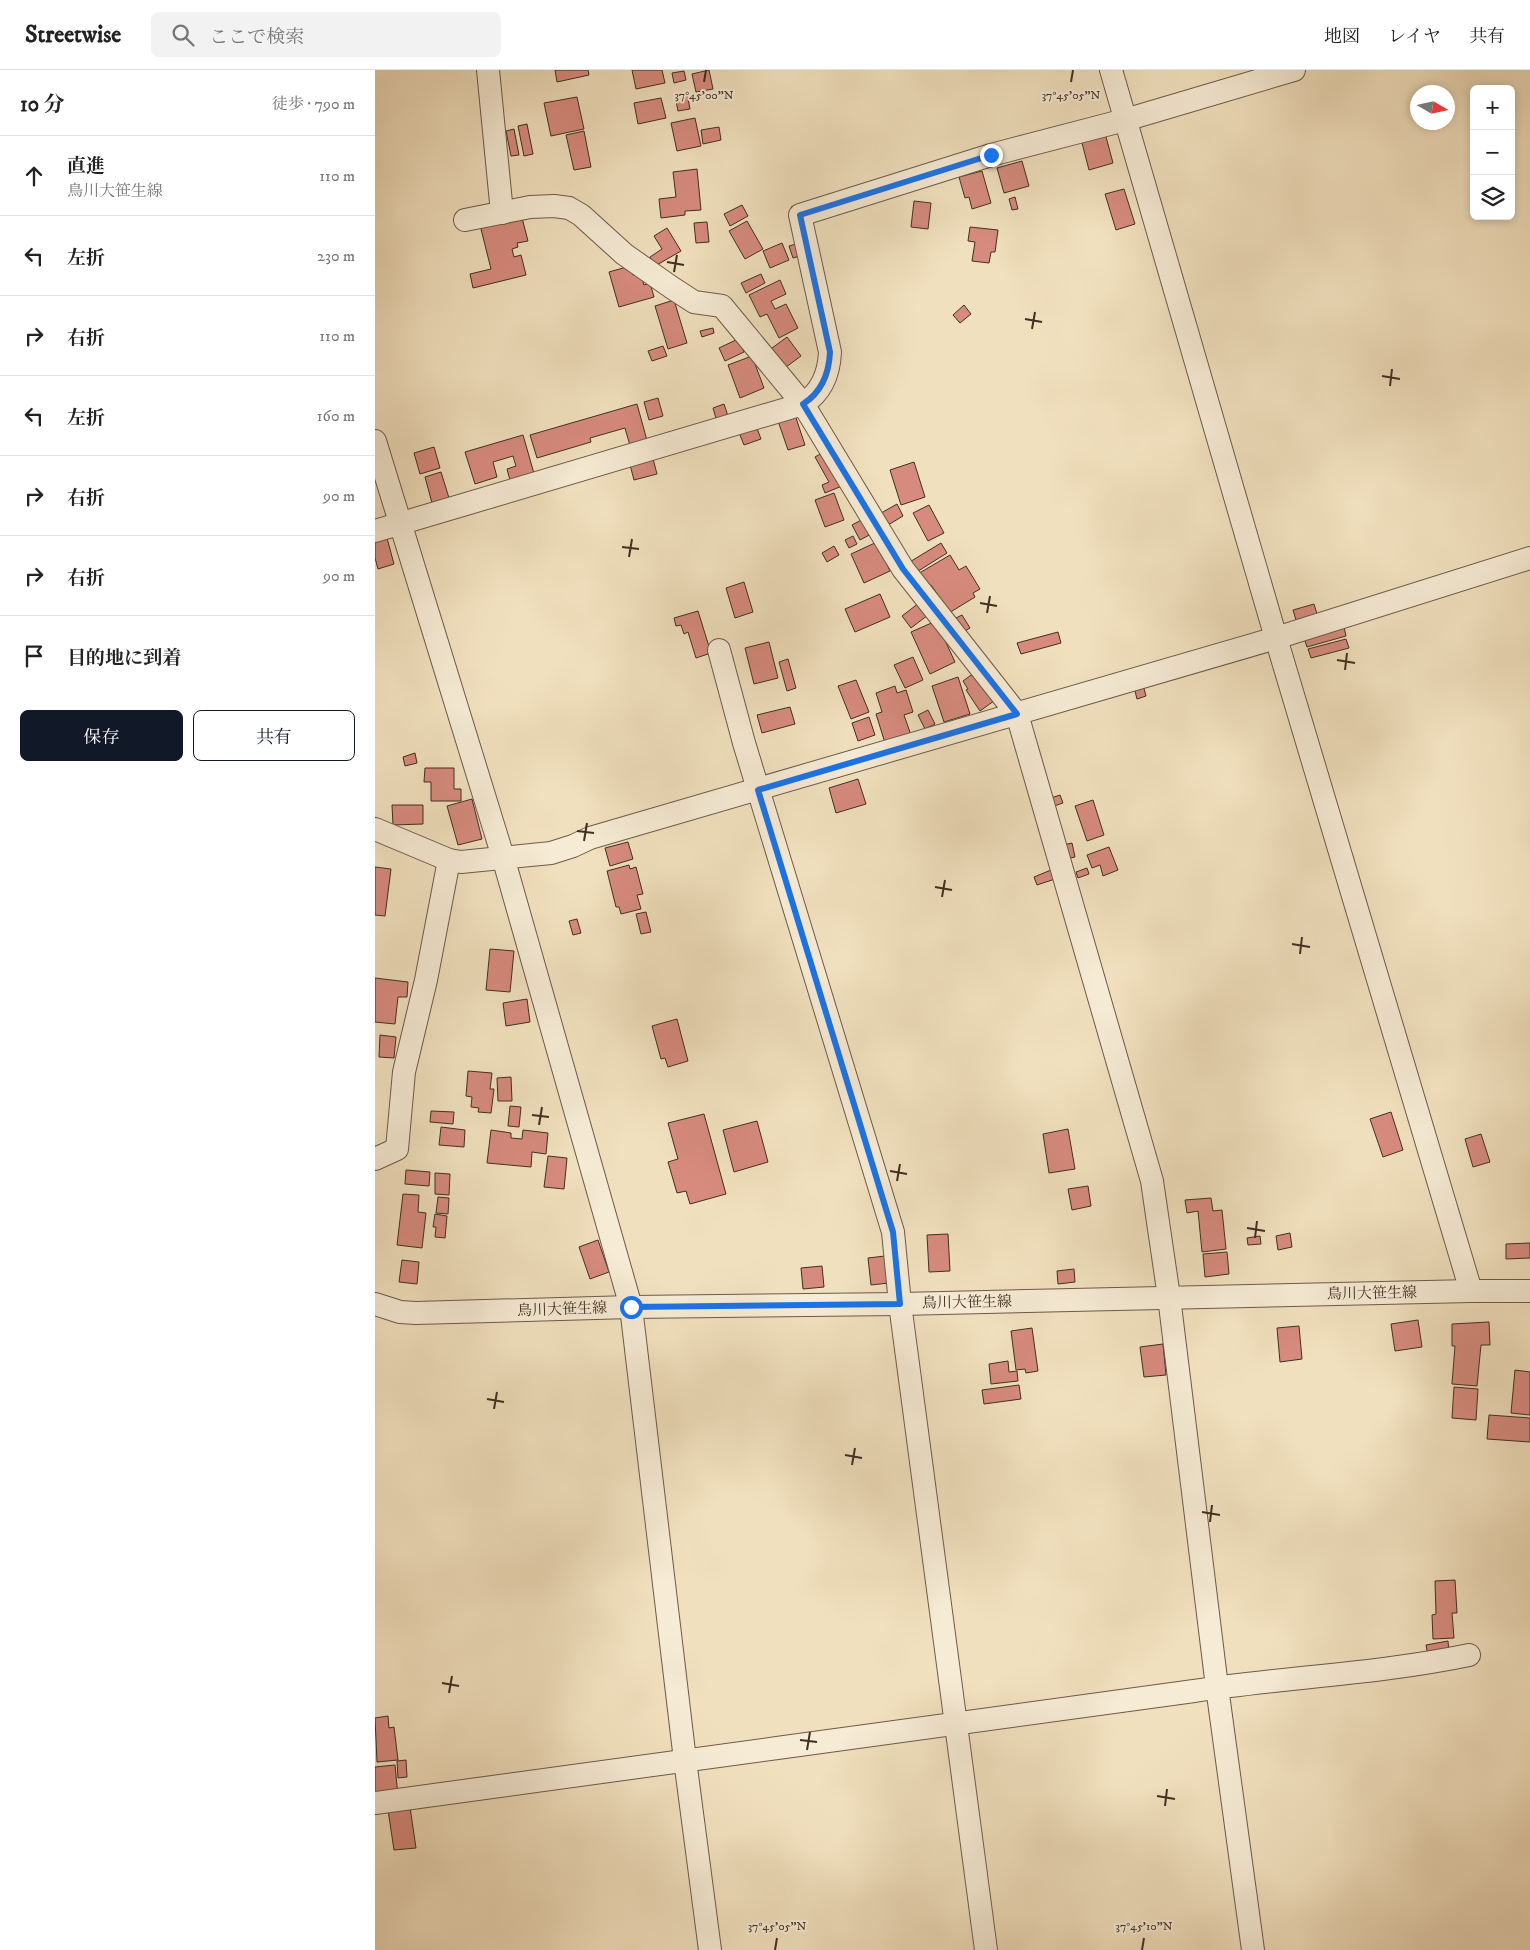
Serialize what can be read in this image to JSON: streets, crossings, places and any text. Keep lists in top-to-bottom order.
{
  "streets": {
    "street": ["鳥川大笹生線"]
  },
  "north": "right",
  "page": {
    "header": "Streetwise",
    "search": "ここで検索",
    "nav": ["地図", "レイヤ", "共有"],
    "heading": ["10 分", "徒歩 · 790 m"],
    "map_buttons": ["+", "−"],
    "list": [
      ["直進", "鳥川大笹生線", "110 m"],
      ["左折", "230 m"],
      ["右折", "110 m"],
      ["左折", "160 m"],
      ["右折", "90 m"],
      ["右折", "90 m"],
      "目的地に到着"
    ],
    "buttons": ["保存", "共有"]
  },
  "coordinates": ["37°45'00\"N", "37°45'05\"N", "37°45'10\"N"]
}
